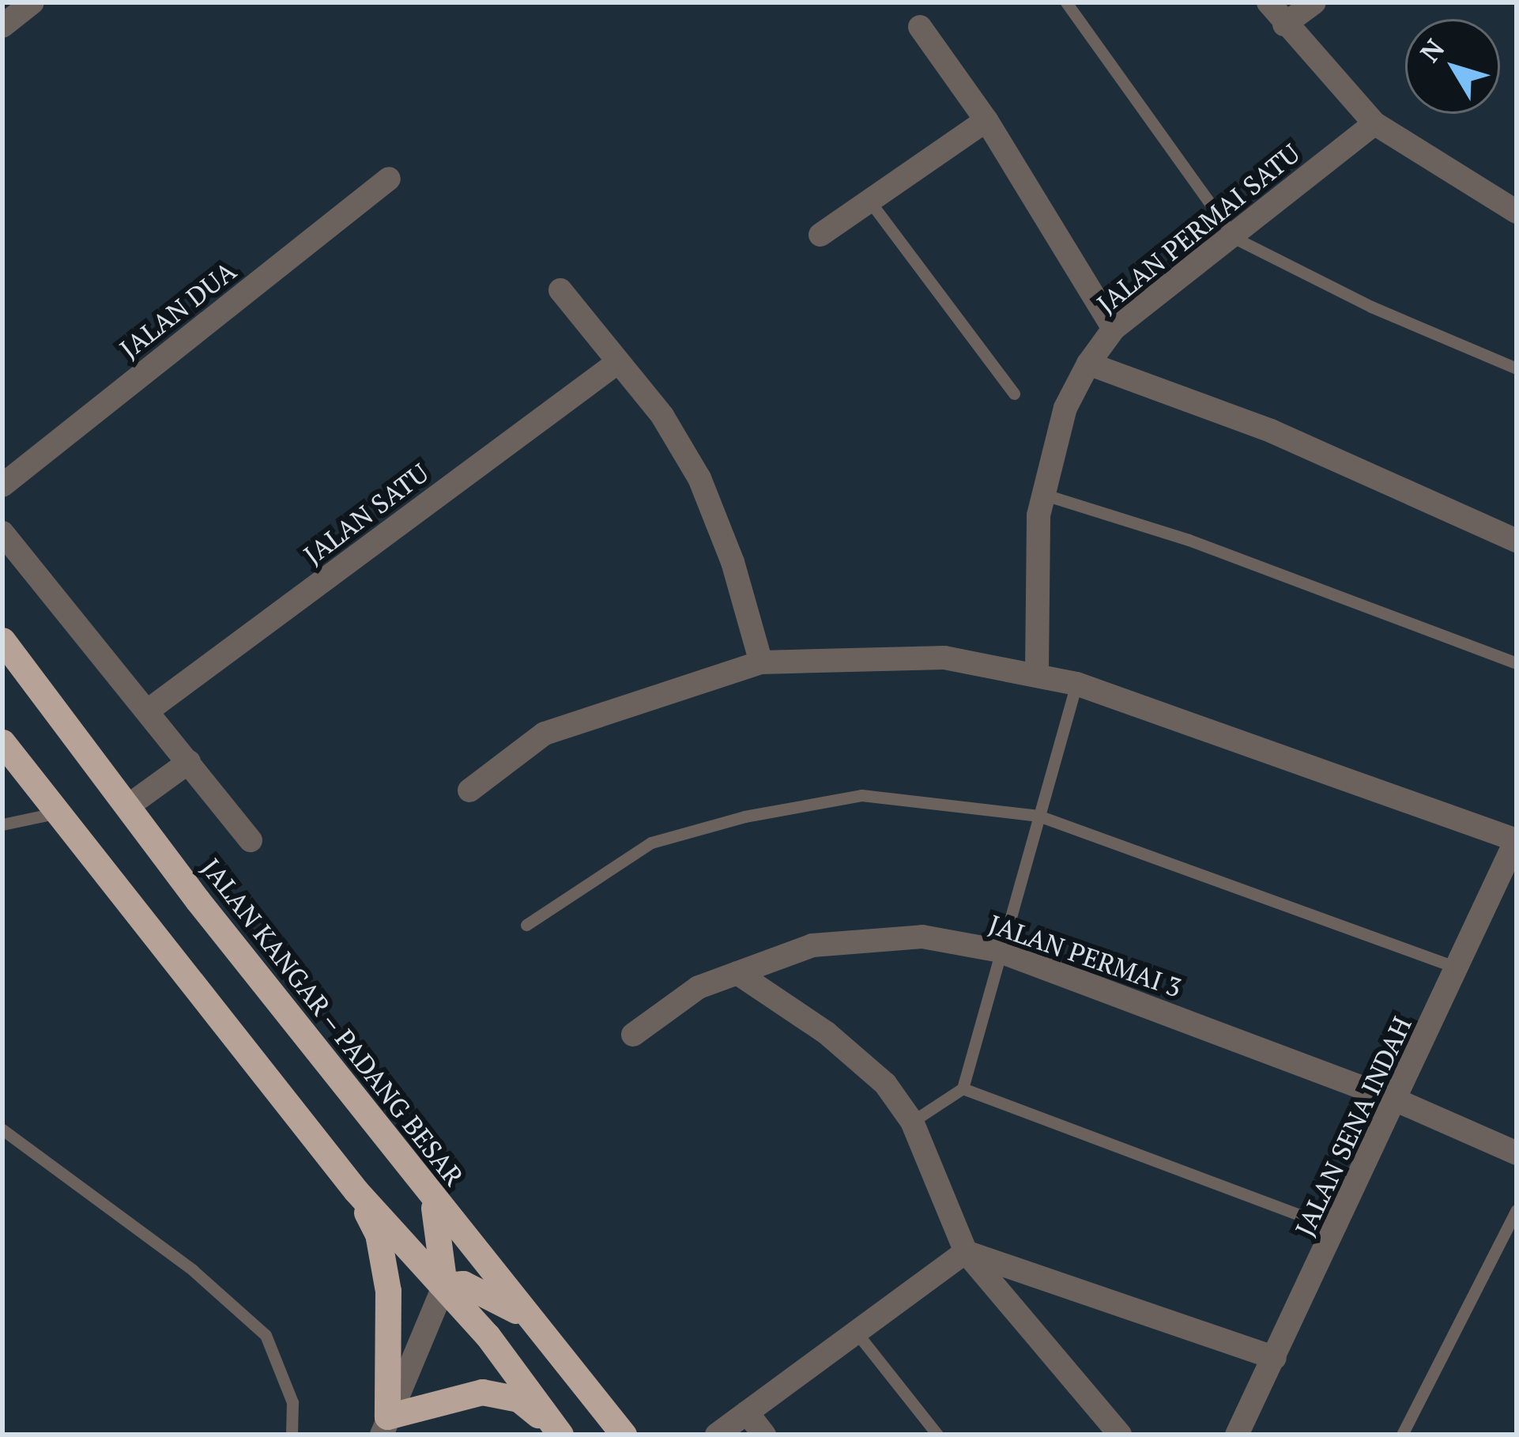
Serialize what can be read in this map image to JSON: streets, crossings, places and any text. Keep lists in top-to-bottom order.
{
  "streets": {
    "highway": ["JALAN KANGAR – PADANG BESAR"],
    "street": [
      "JALAN PERMAI SATU",
      "JALAN DUA",
      "JALAN SATU",
      "JALAN PERMAI 3",
      "JALAN SENA INDAH"
    ]
  },
  "crossings": [
    ["JALAN PERMAI 3", "JALAN SENA INDAH"]
  ],
  "north": "top left"
}
